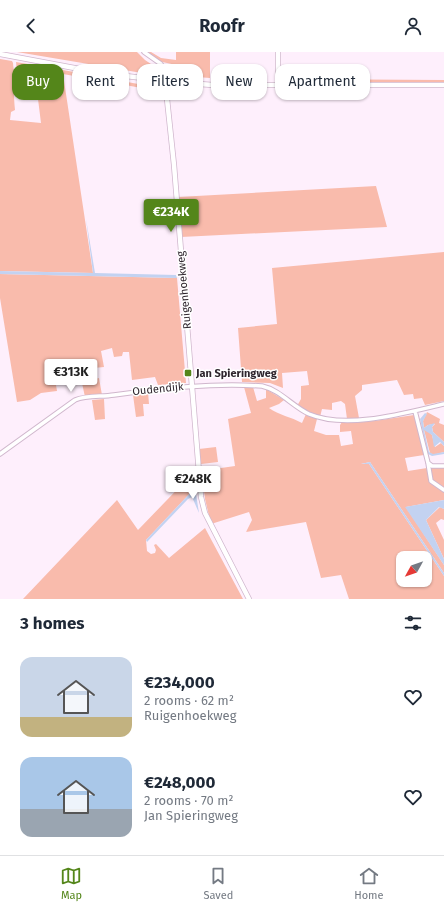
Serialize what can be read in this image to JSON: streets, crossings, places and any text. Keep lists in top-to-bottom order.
{
  "streets": {
    "street": ["Ruigenhoekweg", "Oudendijk"]
  },
  "crossings": [
    ["Ruigenhoekweg", "Oudendijk"]
  ],
  "places": {
    "transit": ["Jan Spieringweg"]
  },
  "north": "bottom left",
  "page": {
    "header": "Roofr",
    "chip": [
      "Buy",
      "Rent",
      "Filters",
      "New",
      "Apartment"
    ],
    "price": ["€234K", "€313K", "€248K"],
    "heading": "3 homes",
    "list": [
      {
        "name": "€234,000",
        "note": "2 rooms · 62 m² · Ruigenhoekweg"
      },
      {
        "name": "€248,000",
        "note": "2 rooms · 70 m² · Jan Spieringweg"
      }
    ],
    "tabs": ["Map", "Saved", "Home"]
  }
}
